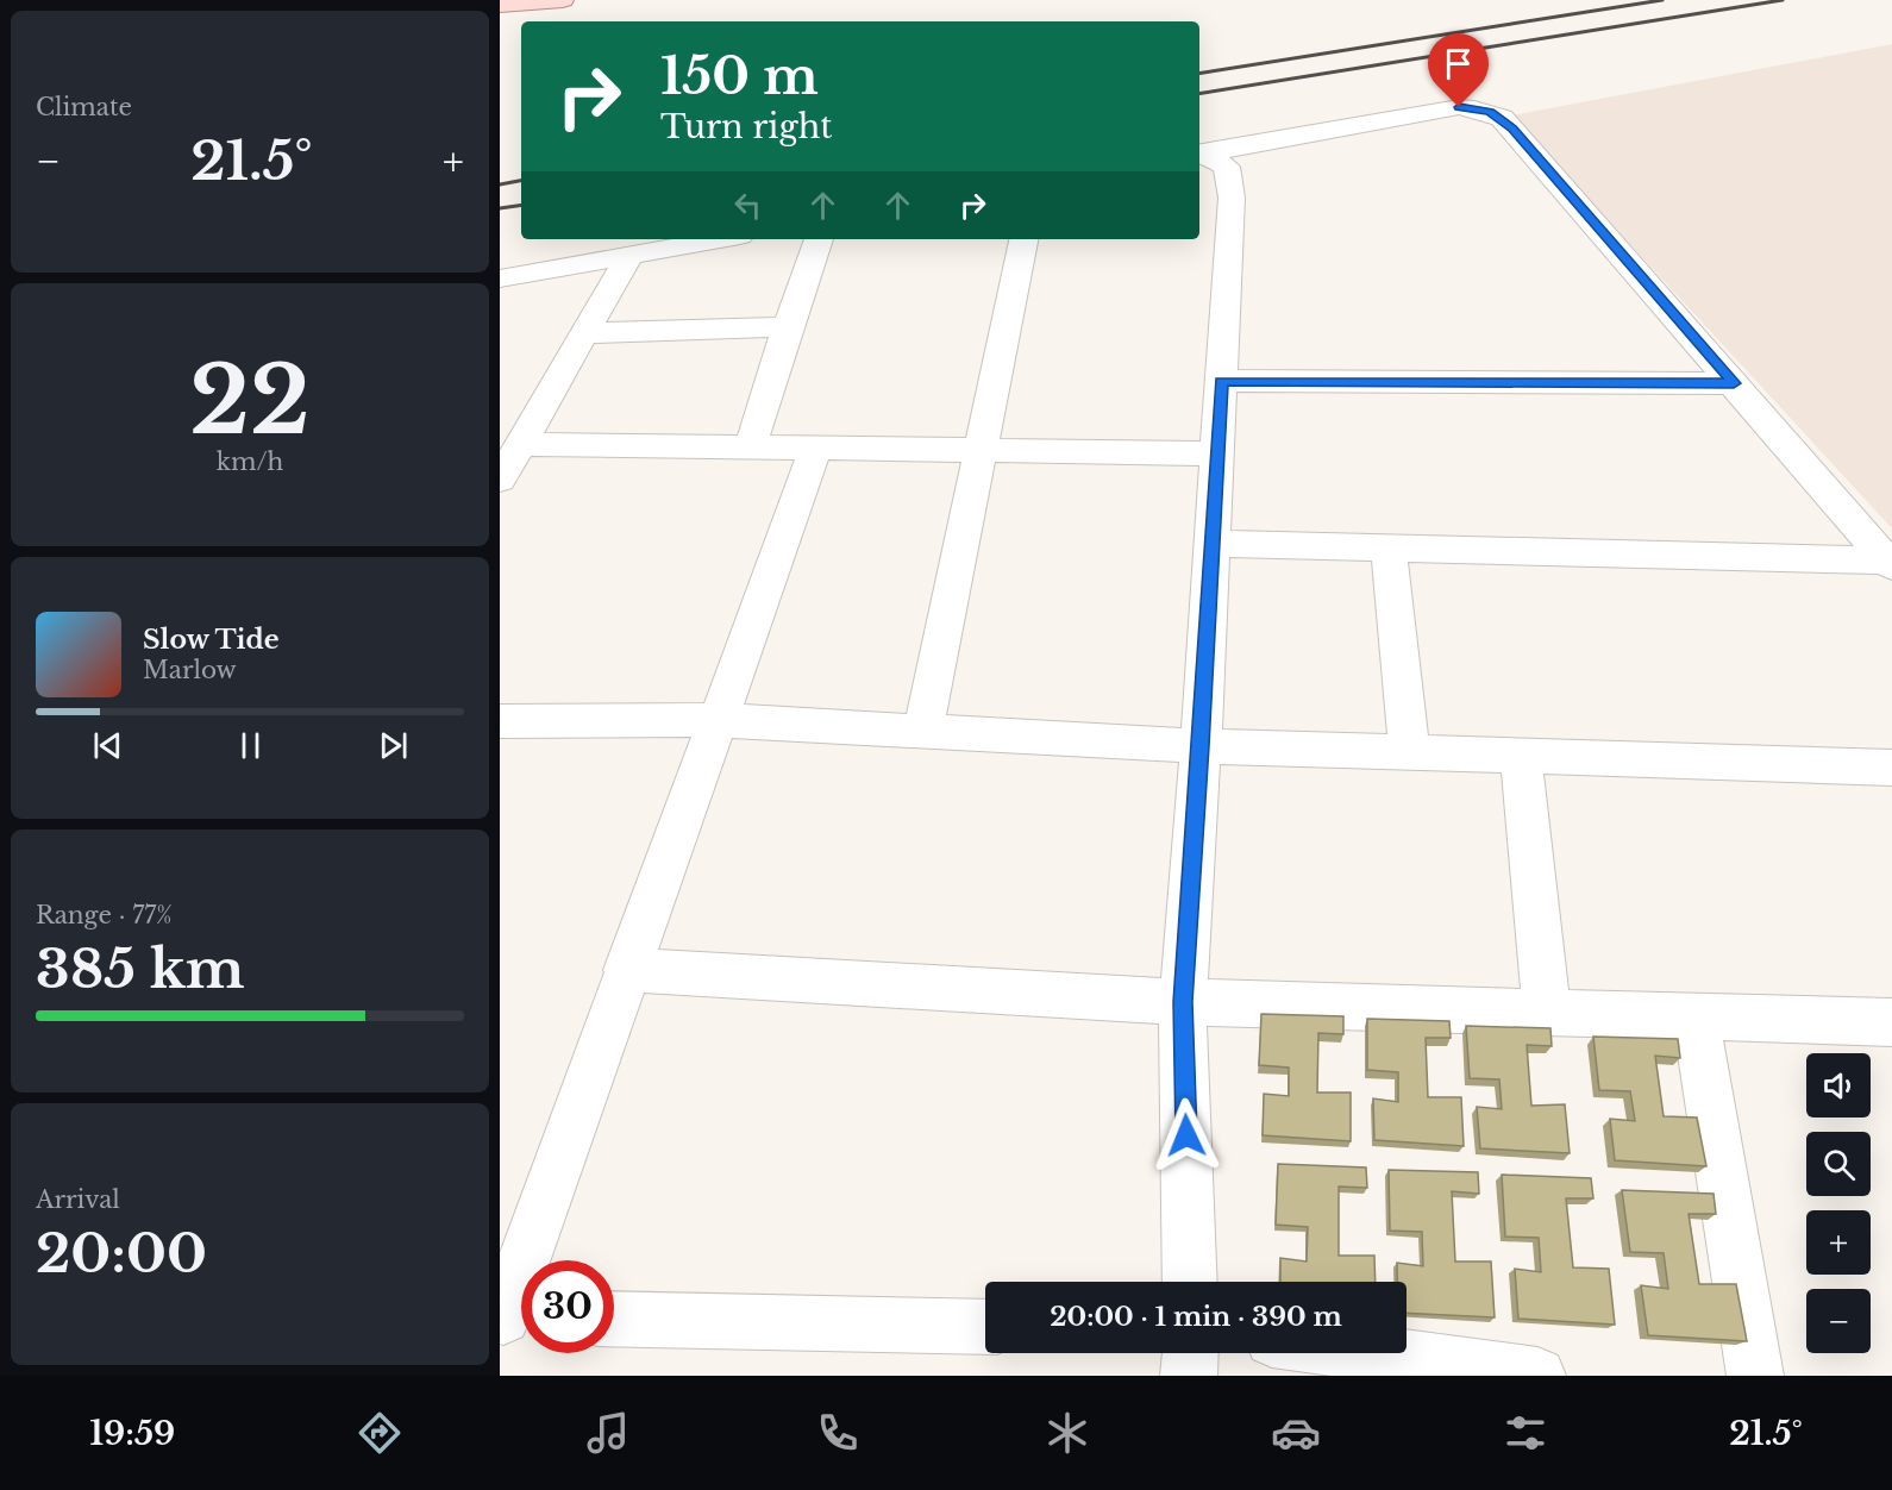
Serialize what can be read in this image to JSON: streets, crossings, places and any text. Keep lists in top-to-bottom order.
{
  "page": {
    "tile": [
      "Climate",
      ["22", "km/h"],
      ["Range · 77%", "385 km"],
      ["Arrival", "20:00"]
    ],
    "turn": ["150 m", "Turn right"],
    "heat": ["−", "21.5°", "+"],
    "song": ["Slow Tide", "Marlow"],
    "map_buttons": ["+", "−"],
    "limit": "30",
    "trip": "20:00 · 1 min · 390 m",
    "tabs": ["19:59", "21.5°"]
  }
}
